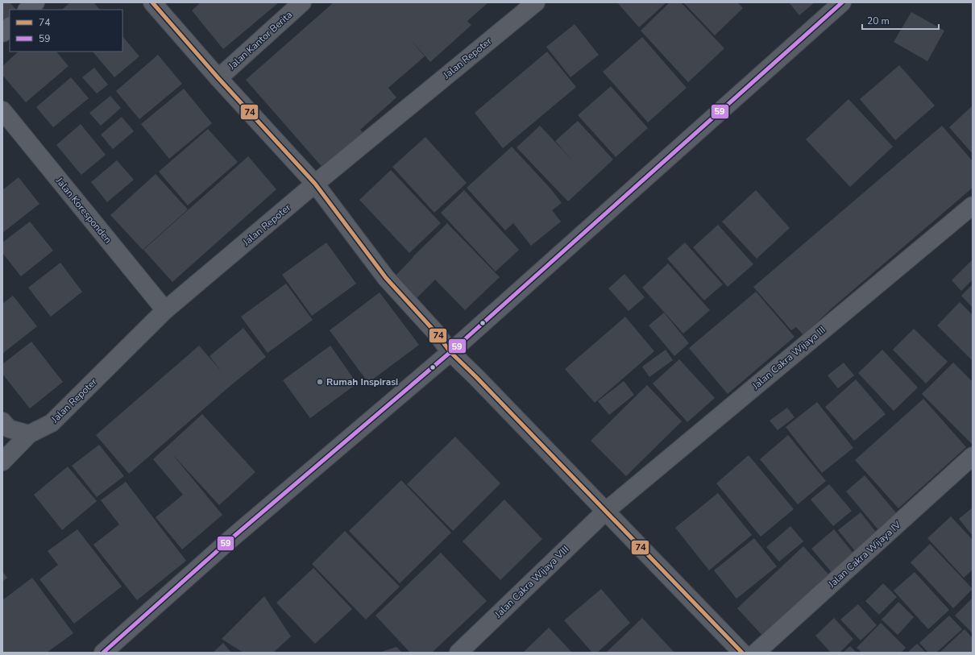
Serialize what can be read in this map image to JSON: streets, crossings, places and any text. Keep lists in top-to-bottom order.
{
  "streets": {
    "street": [
      "Jalan Kantor Berita",
      "Jalan Repoter",
      "Jalan Koresponden",
      "Jalan Cakra Wijaya III",
      "Jalan Cakra Wijaya IV",
      "Jalan Cakra Wijaya VIII"
    ]
  },
  "crossings": [
    ["Jalan Repoter", "Jalan Koresponden"],
    ["Jalan Cakra Wijaya III", "Jalan Cakra Wijaya VIII"]
  ],
  "places": ["Rumah Inspirasi"],
  "lines": ["transit line 74", "transit line 59"],
  "legend": ["74", "59"],
  "scale_bar": "20 m"
}
